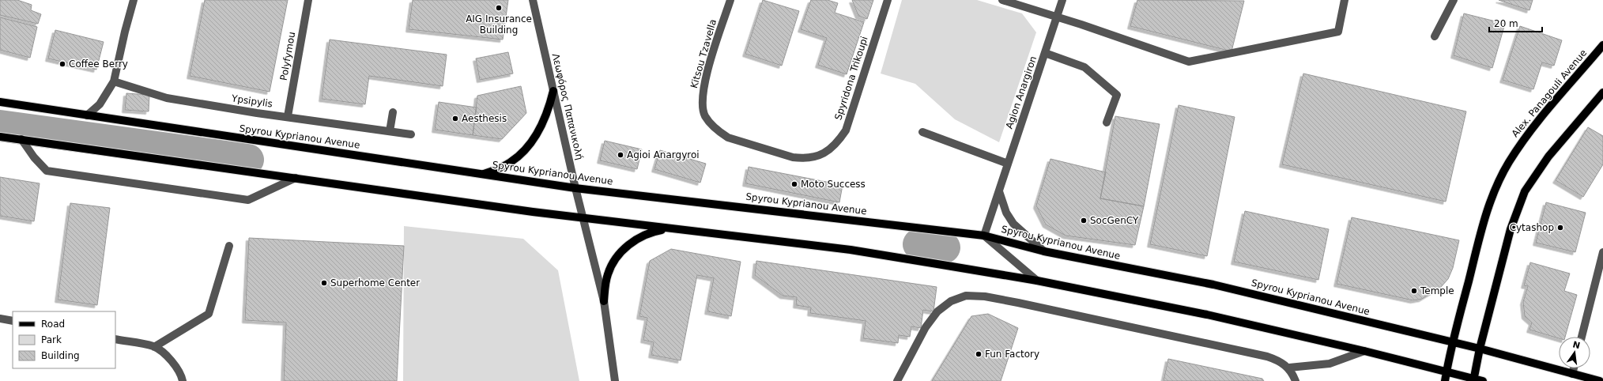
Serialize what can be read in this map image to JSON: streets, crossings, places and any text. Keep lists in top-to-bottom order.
{
  "streets": {
    "main road": ["Alex. Panagouli Avenue", "Spyrou Kyprianou Avenue"],
    "street": [
      "Kitsou Tzavella",
      "Polyfymou",
      "Spyridona Trikoupi",
      "Agion Anargiron",
      "Ypsipylis",
      "Λεωφόρος Παπανικολή"
    ]
  },
  "crossings": [
    ["Kitsou Tzavella", "Spyridona Trikoupi"],
    ["Polyfymou", "Ypsipylis"],
    ["Agion Anargiron", "Spyrou Kyprianou Avenue"],
    ["Alex. Panagouli Avenue", "Spyrou Kyprianou Avenue"],
    ["Λεωφόρος Παπανικολή", "Spyrou Kyprianou Avenue"]
  ],
  "places": [
    "AIG Insurance Building",
    "Coffee Berry",
    "Aesthesis",
    "Agioi Anargyroi",
    "Moto Success",
    "SocGenCY",
    "Cytashop",
    "Superhome Center",
    "Temple",
    "Fun Factory"
  ],
  "legend": ["Road", "Park", "Building"],
  "scale_bar": "20 m",
  "north": "top"
}
